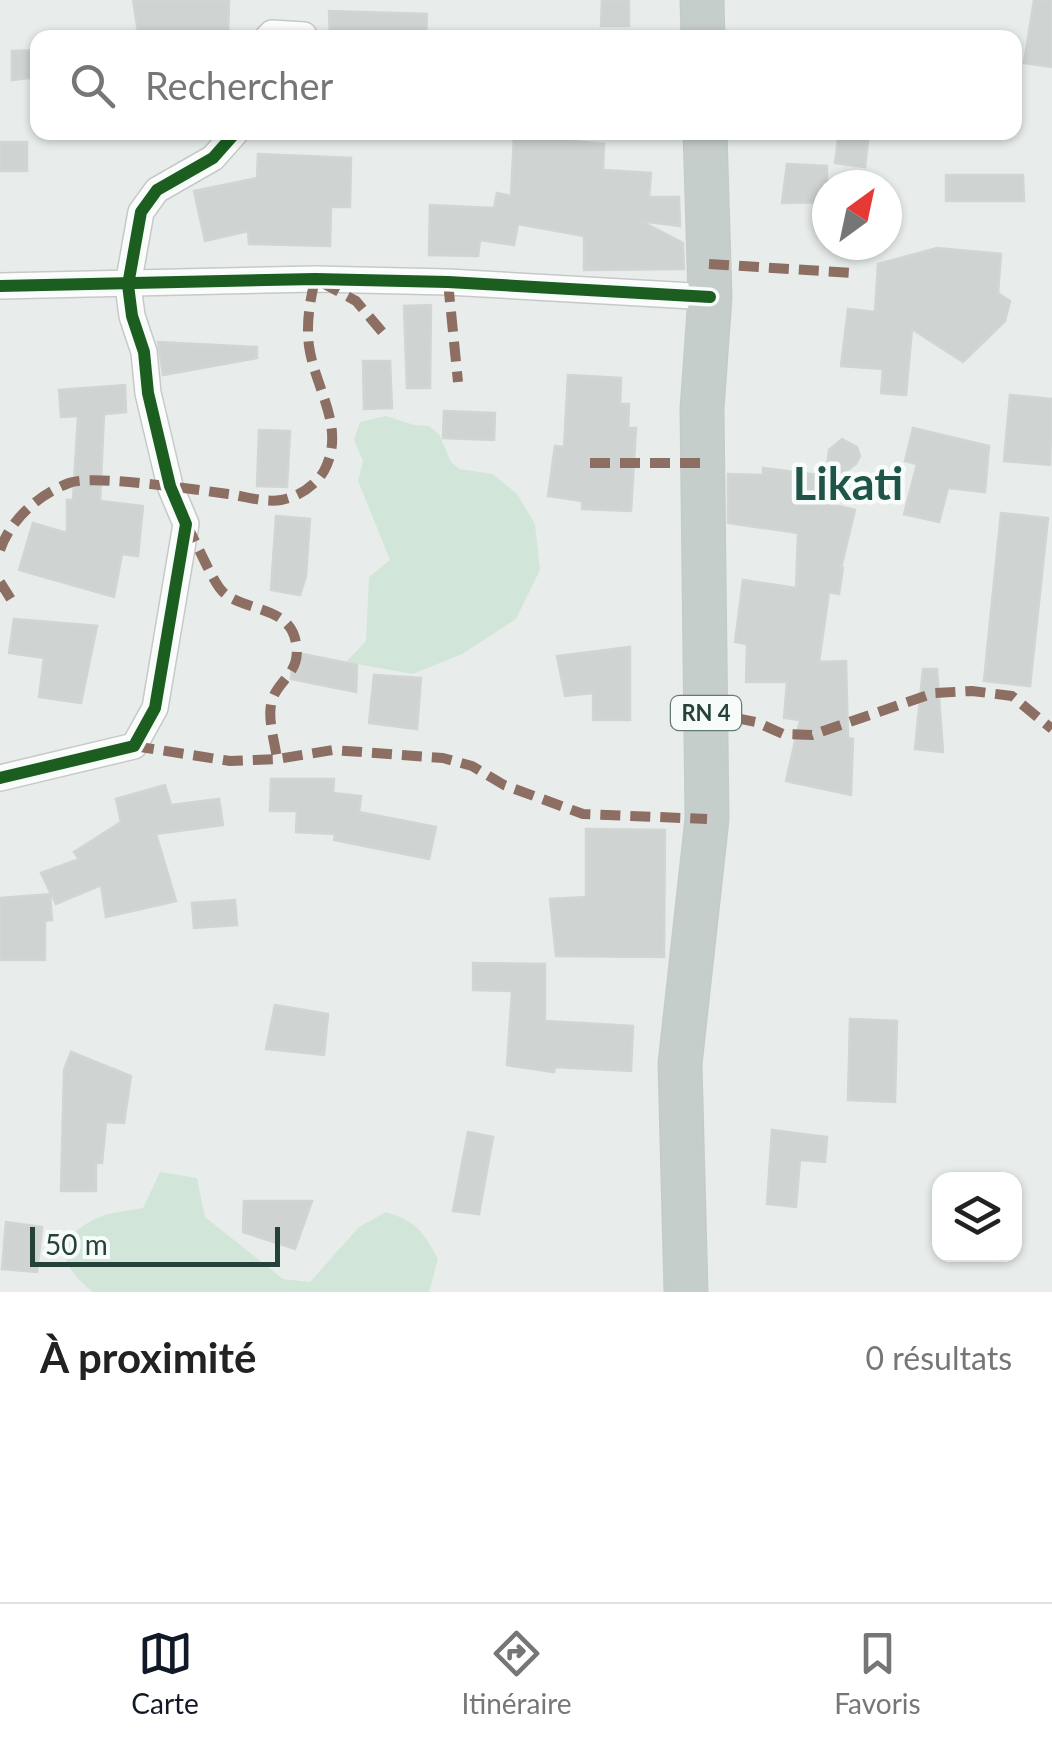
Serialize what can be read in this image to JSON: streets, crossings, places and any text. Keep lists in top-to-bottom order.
{
  "streets": {
    "highway": ["RN 4"]
  },
  "districts": ["Likati"],
  "scale_bar": "50 m",
  "north": "top right",
  "page": {
    "search": "Rechercher",
    "scale": "50 m",
    "heading": ["À proximité", "0 résultats"],
    "nav": ["Carte", "Itinéraire", "Favoris"]
  }
}
